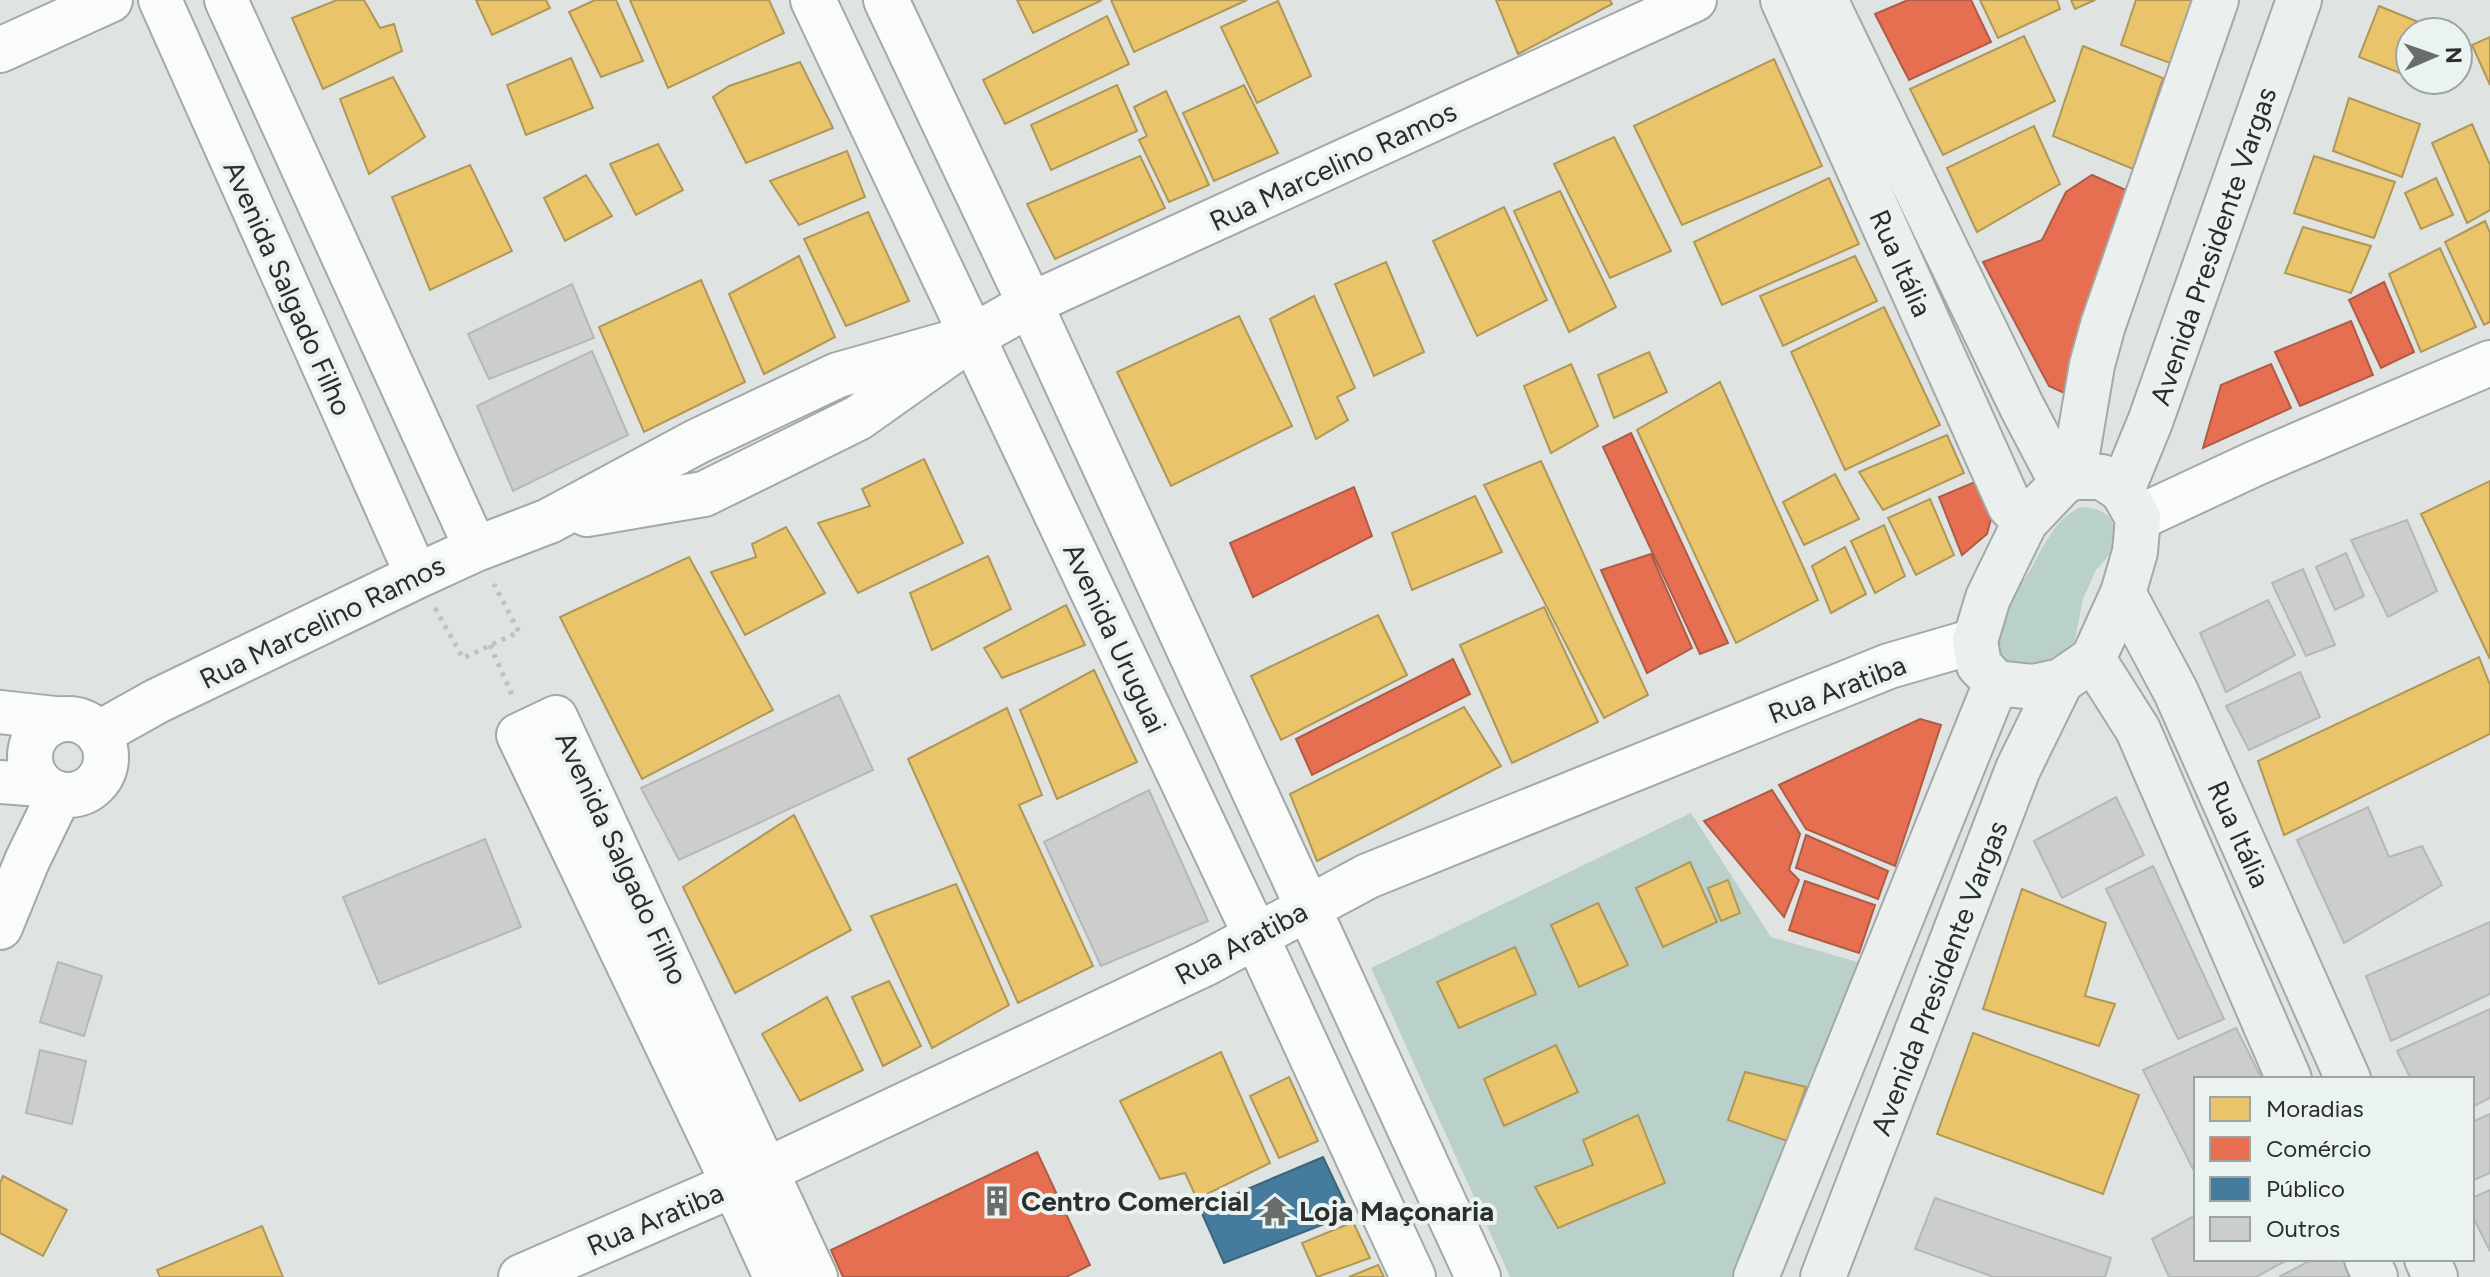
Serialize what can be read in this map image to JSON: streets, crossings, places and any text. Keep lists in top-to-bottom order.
{
  "streets": {
    "main road": ["Avenida Presidente Vargas", "Rua Itália"],
    "street": [
      "Rua Marcelino Ramos",
      "Avenida Salgado Filho",
      "Avenida Uruguai",
      "Rua Aratiba"
    ]
  },
  "crossings": [
    ["Rua Marcelino Ramos", "Avenida Salgado Filho"],
    ["Rua Marcelino Ramos", "Avenida Uruguai"],
    ["Avenida Presidente Vargas", "Rua Itália"],
    ["Avenida Salgado Filho", "Rua Aratiba"],
    ["Avenida Uruguai", "Rua Aratiba"]
  ],
  "places": {
    "building": ["Centro Comercial"],
    "temple": ["Loja Maçonaria"]
  },
  "legend": [
    "Moradias",
    "Comércio",
    "Público",
    "Outros"
  ],
  "north": "right"
}
